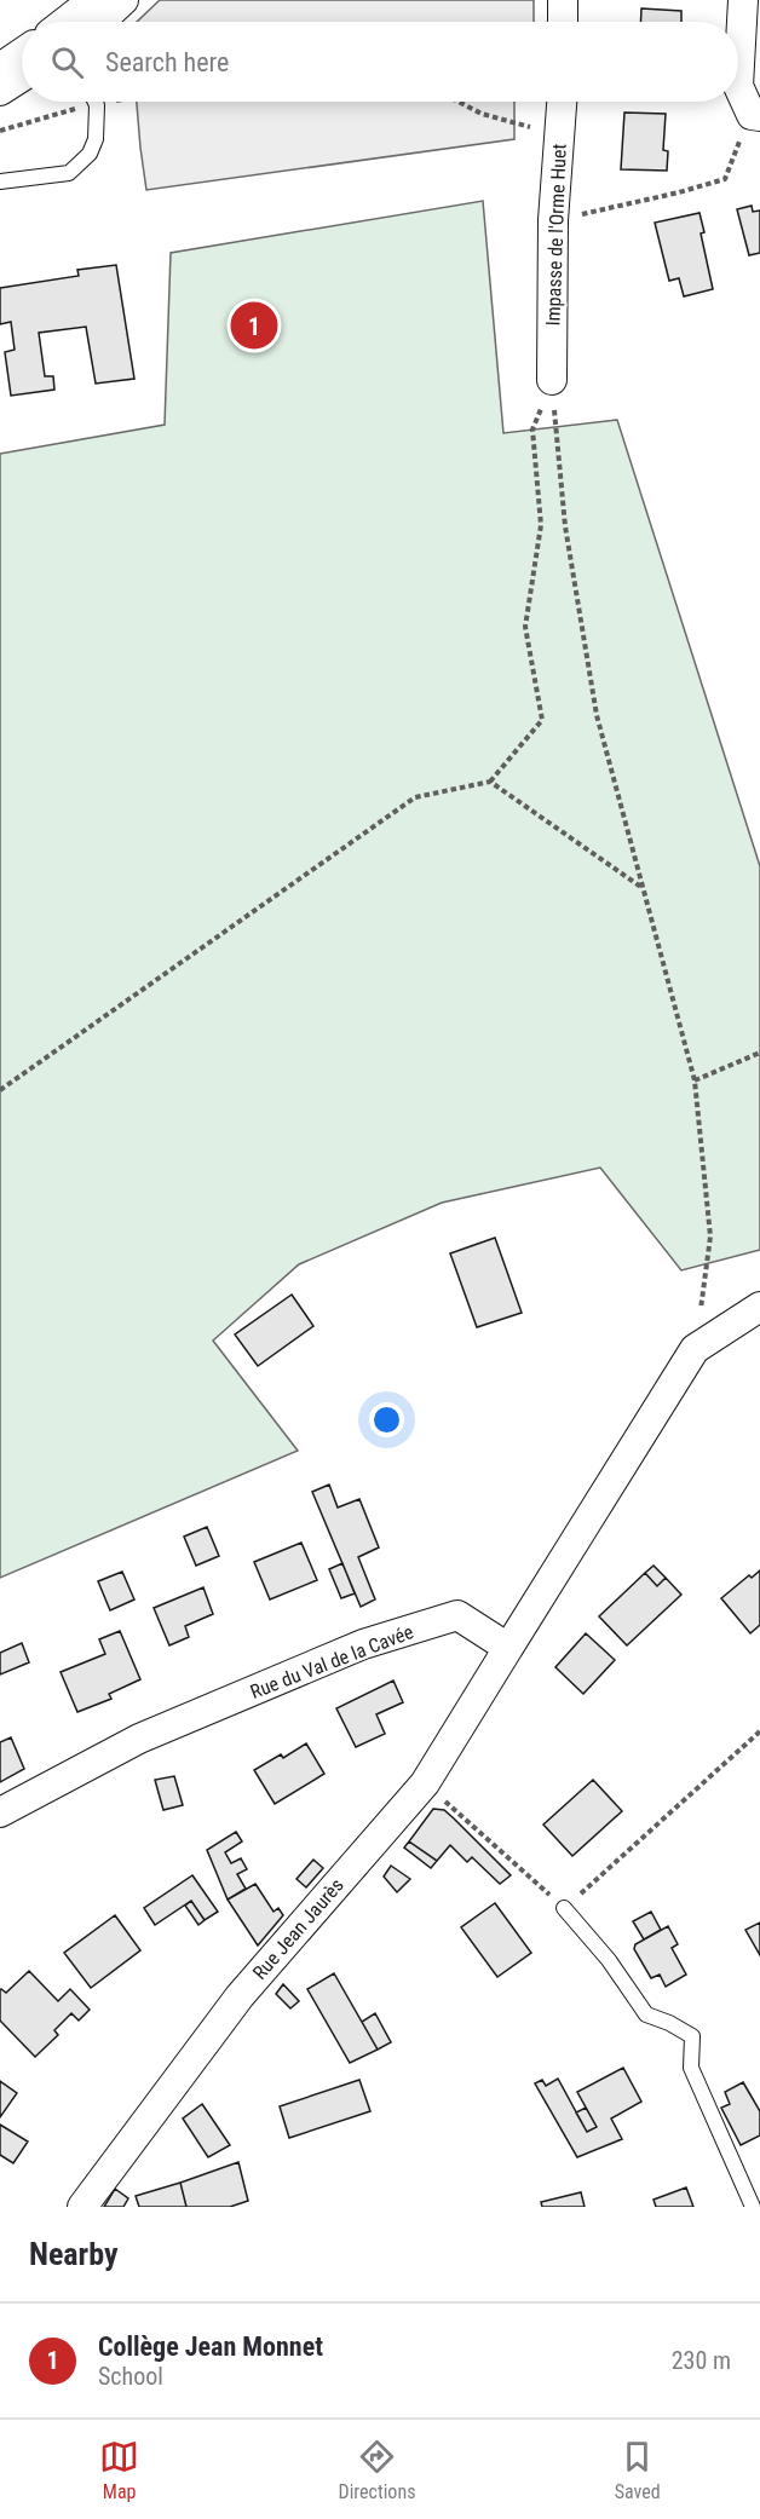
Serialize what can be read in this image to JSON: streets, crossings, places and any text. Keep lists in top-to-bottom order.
{
  "streets": {
    "street": ["Impasse de l'Orme Huet", "Rue du Val de la Cavée", "Rue Jean Jaurès"]
  },
  "crossings": [
    ["Rue du Val de la Cavée", "Rue Jean Jaurès"]
  ],
  "page": {
    "search": "Search here",
    "pins": "1",
    "heading": "Nearby",
    "list": [
      {
        "mark": "1",
        "name": "Collège Jean Monnet",
        "note": "School",
        "value": "230 m"
      }
    ],
    "nav": ["Map", "Directions", "Saved"]
  }
}
